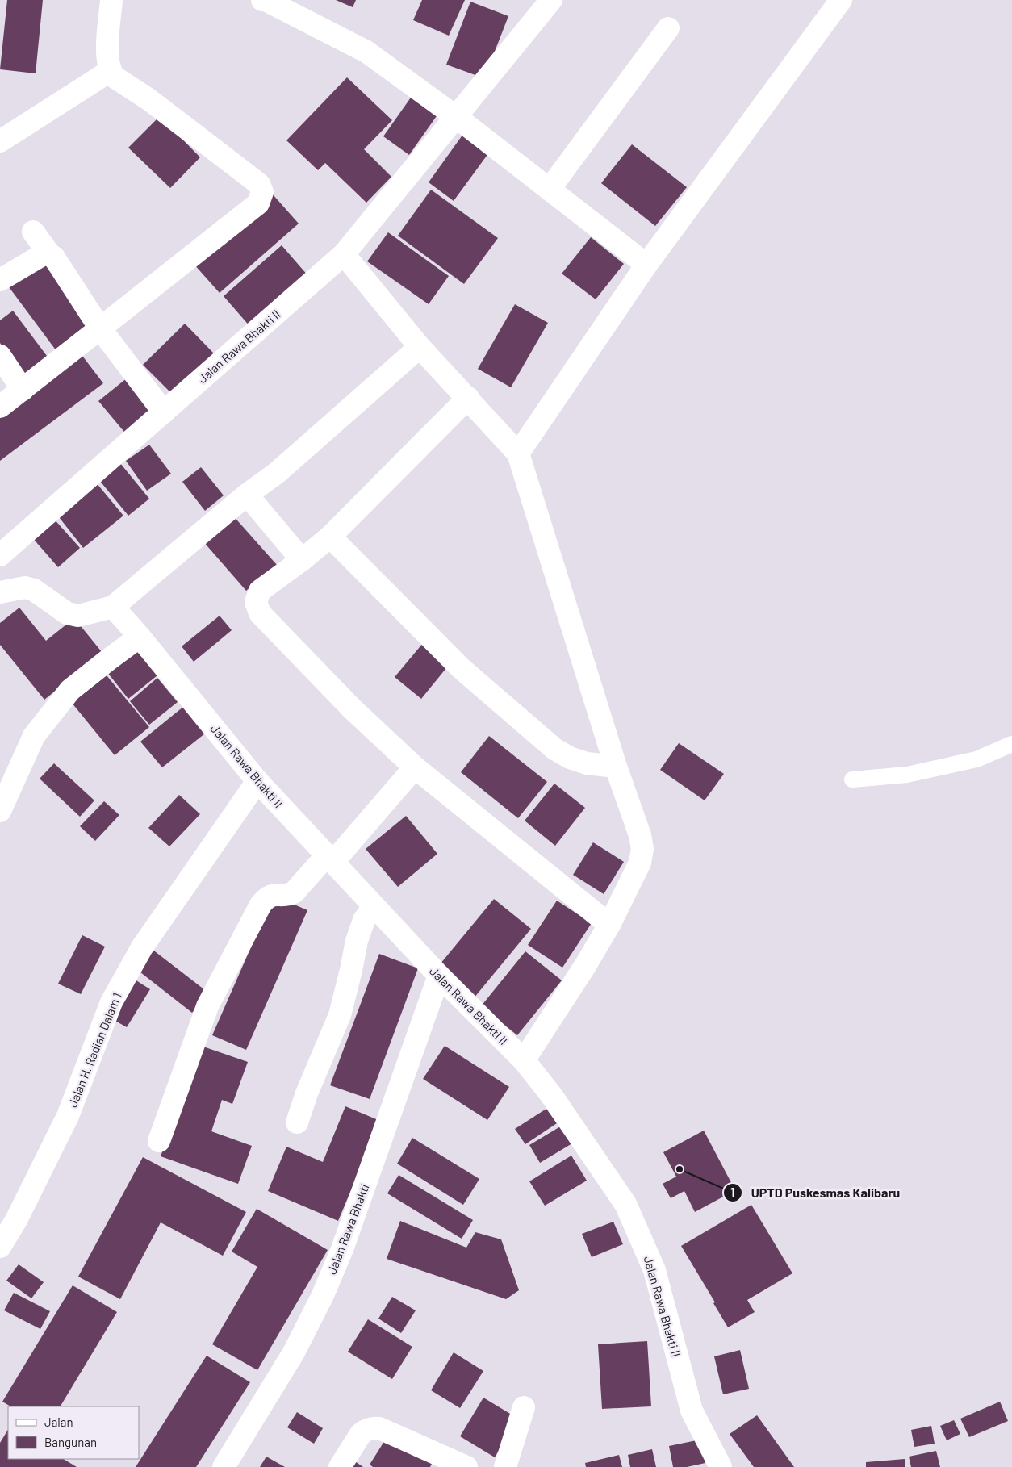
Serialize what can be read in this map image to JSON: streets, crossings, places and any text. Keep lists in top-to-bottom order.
{
  "streets": {
    "street": ["Jalan Rawa Bhakti II", "Jalan H. Radian Dalam 1", "Jalan Rawa Bhakti"]
  },
  "crossings": [
    ["Jalan Rawa Bhakti II", "Jalan H. Radian Dalam 1"],
    ["Jalan Rawa Bhakti II", "Jalan Rawa Bhakti"]
  ],
  "places": ["UPTD Puskesmas Kalibaru"],
  "legend": ["Jalan", "Bangunan"]
}
